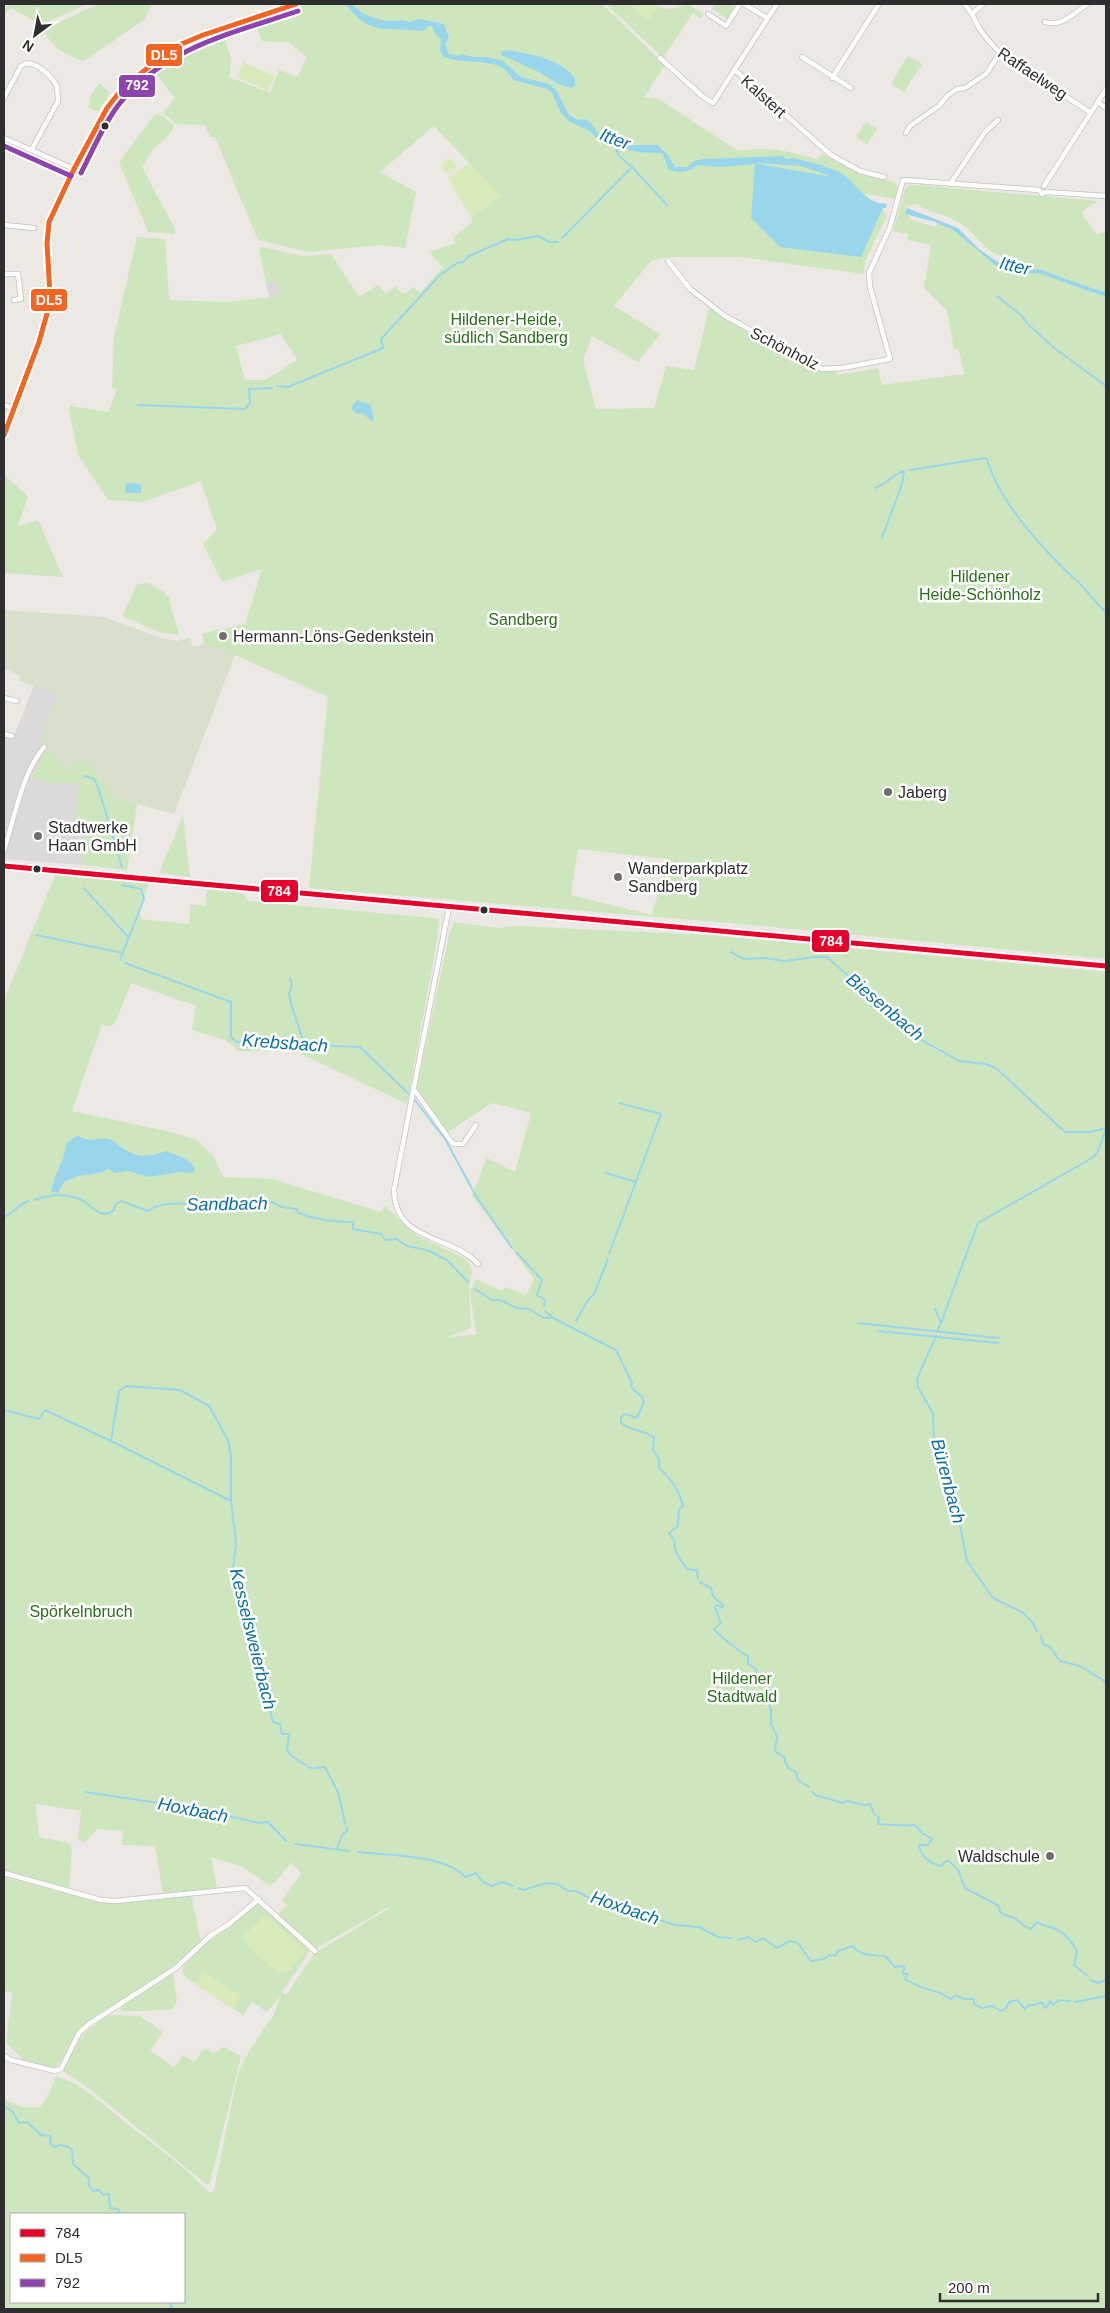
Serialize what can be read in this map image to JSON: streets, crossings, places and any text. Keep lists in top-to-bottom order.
{
  "streets": {
    "street": ["Raffaelweg", "Kalstert", "Schönholz"]
  },
  "water": [
    "Itter",
    "Biesenbach",
    "Krebsbach",
    "Sandbach",
    "Bürenbach",
    "Kesselsweierbach",
    "Hoxbach"
  ],
  "parks": [
    "Hildener-Heide, südlich Sandberg",
    "Hildener Heide-Schönholz",
    "Sandberg",
    "Spörkelnbruch",
    "Hildener Stadtwald"
  ],
  "places": [
    "Hermann-Löns-Gedenkstein",
    "Jaberg",
    "Stadtwerke Haan GmbH",
    "Wanderparkplatz Sandberg",
    "Waldschule"
  ],
  "lines": ["transit line DL5", "transit line 792", "transit line 784"],
  "legend": ["784", "DL5", "792"],
  "scale_bar": "200 m",
  "north": "bottom left"
}
